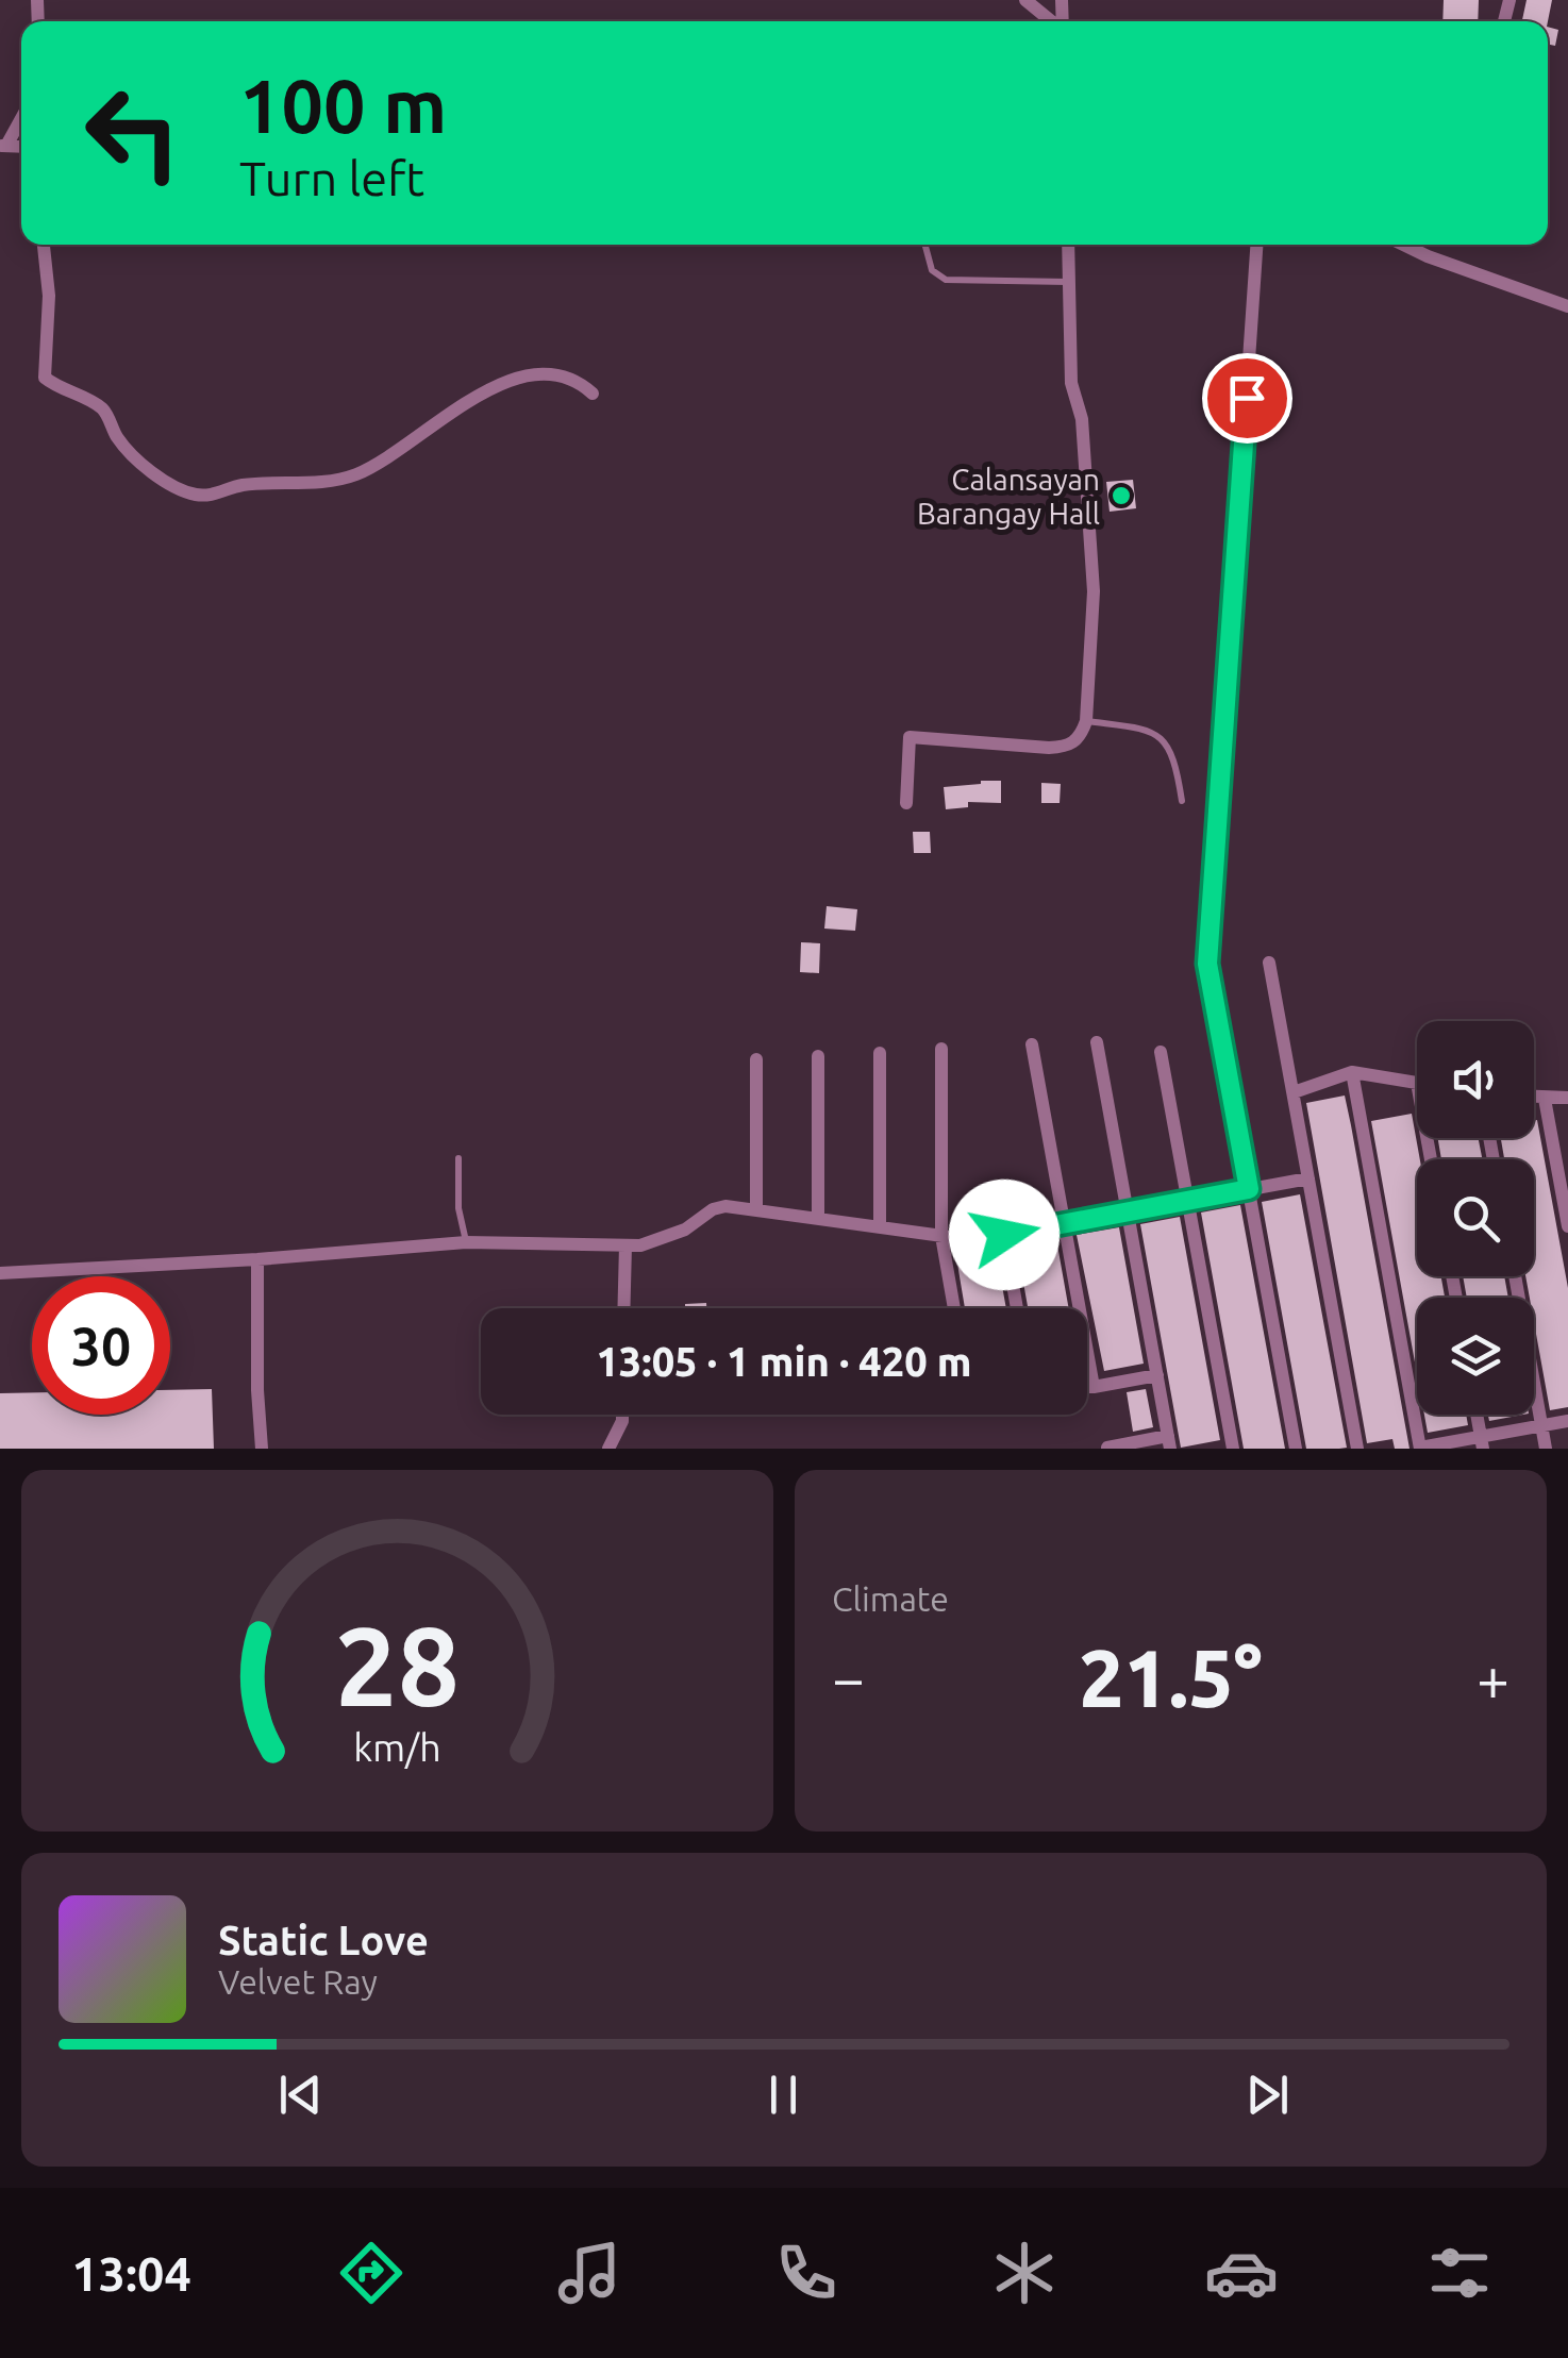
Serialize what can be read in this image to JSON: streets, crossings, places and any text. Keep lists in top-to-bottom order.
{
  "places": ["Calansayan Barangay Hall"],
  "page": {
    "turn": ["100 m", "Turn left"],
    "limit": "30",
    "trip": "13:05 · 1 min · 420 m",
    "tile": "Climate",
    "heat": ["−", "21.5°", "+"],
    "song": ["Static Love", "Velvet Ray"],
    "tabs": "13:04",
    "gauge": ["28", "km/h"]
  }
}
